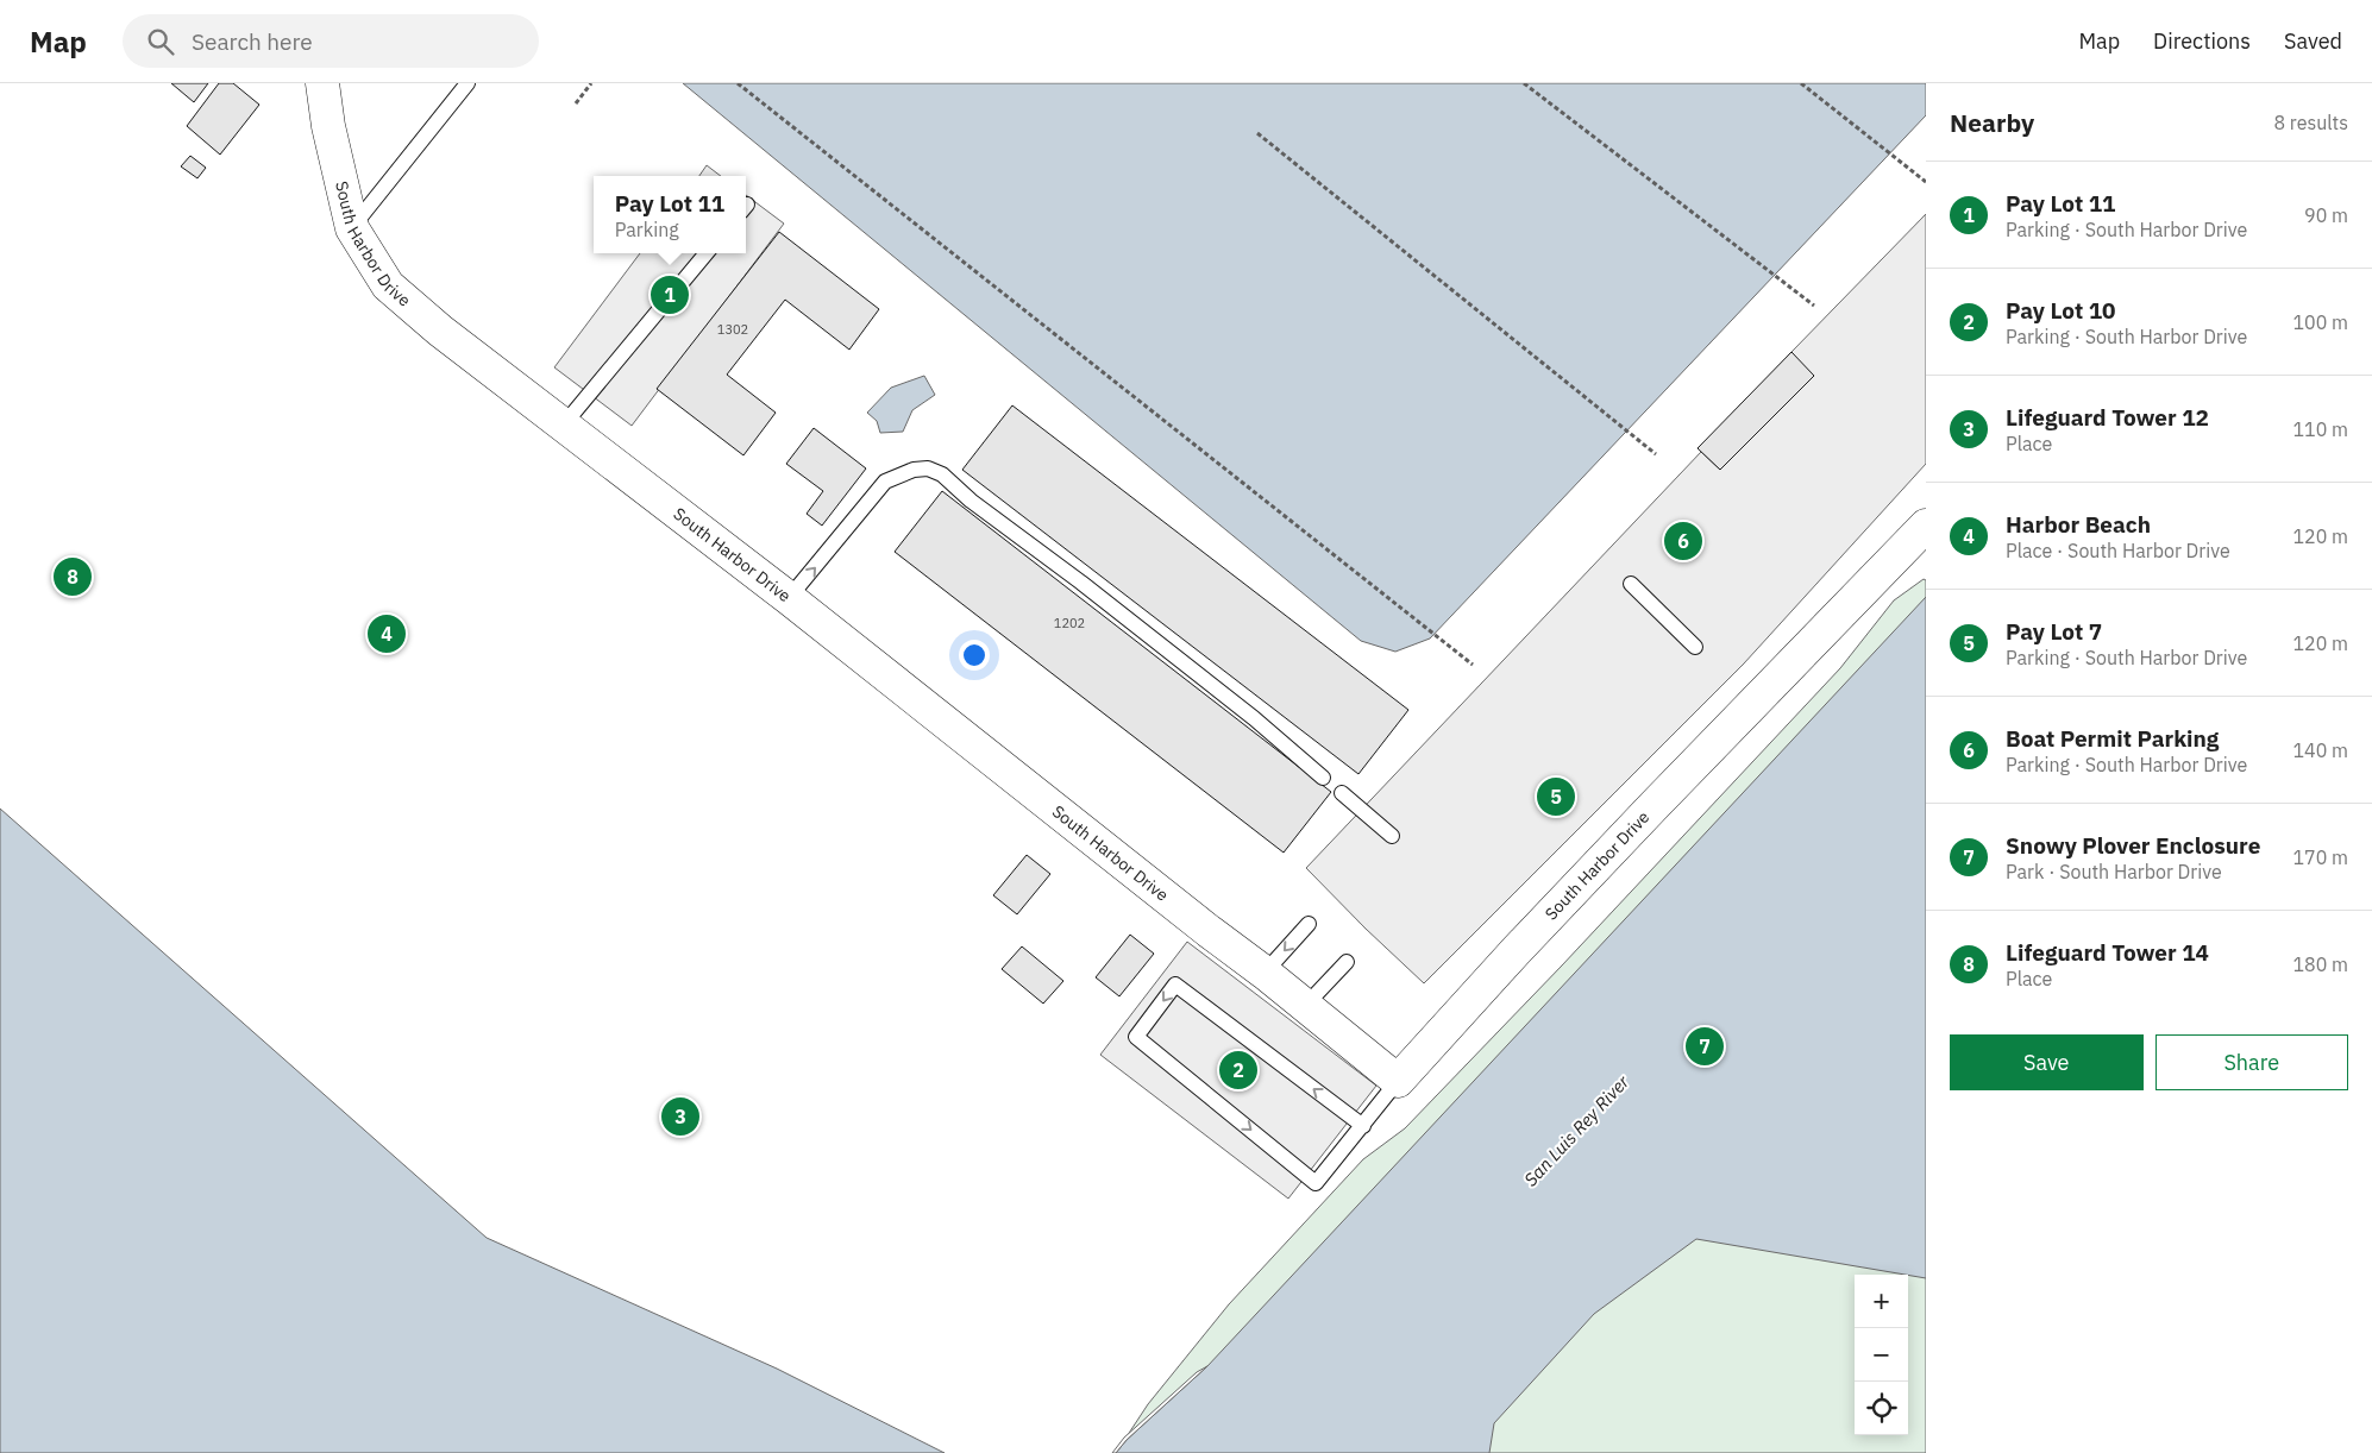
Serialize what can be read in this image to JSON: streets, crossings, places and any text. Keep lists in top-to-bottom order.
{
  "streets": {
    "street": ["South Harbor Drive"]
  },
  "water": ["San Luis Rey River"],
  "house_numbers": ["1302", "1202"],
  "page": {
    "header": "Map",
    "search": "Search here",
    "nav": ["Map", "Directions", "Saved"],
    "heading": ["Nearby", "8 results"],
    "list": [
      {
        "mark": "1",
        "name": "Pay Lot 11",
        "note": "Parking · South Harbor Drive",
        "value": "90 m"
      },
      {
        "mark": "2",
        "name": "Pay Lot 10",
        "note": "Parking · South Harbor Drive",
        "value": "100 m"
      },
      {
        "mark": "3",
        "name": "Lifeguard Tower 12",
        "note": "Place",
        "value": "110 m"
      },
      {
        "mark": "4",
        "name": "Harbor Beach",
        "note": "Place · South Harbor Drive",
        "value": "120 m"
      },
      {
        "mark": "5",
        "name": "Pay Lot 7",
        "note": "Parking · South Harbor Drive",
        "value": "120 m"
      },
      {
        "mark": "6",
        "name": "Boat Permit Parking",
        "note": "Parking · South Harbor Drive",
        "value": "140 m"
      },
      {
        "mark": "7",
        "name": "Snowy Plover Enclosure",
        "note": "Park · South Harbor Drive",
        "value": "170 m"
      },
      {
        "mark": "8",
        "name": "Lifeguard Tower 14",
        "note": "Place",
        "value": "180 m"
      }
    ],
    "popup": ["Pay Lot 11", "Parking"],
    "pins": [
      "1",
      "6",
      "8",
      "4",
      "5",
      "7",
      "2",
      "3"
    ],
    "buttons": ["Save", "Share"],
    "map_buttons": ["+", "−"]
  }
}
